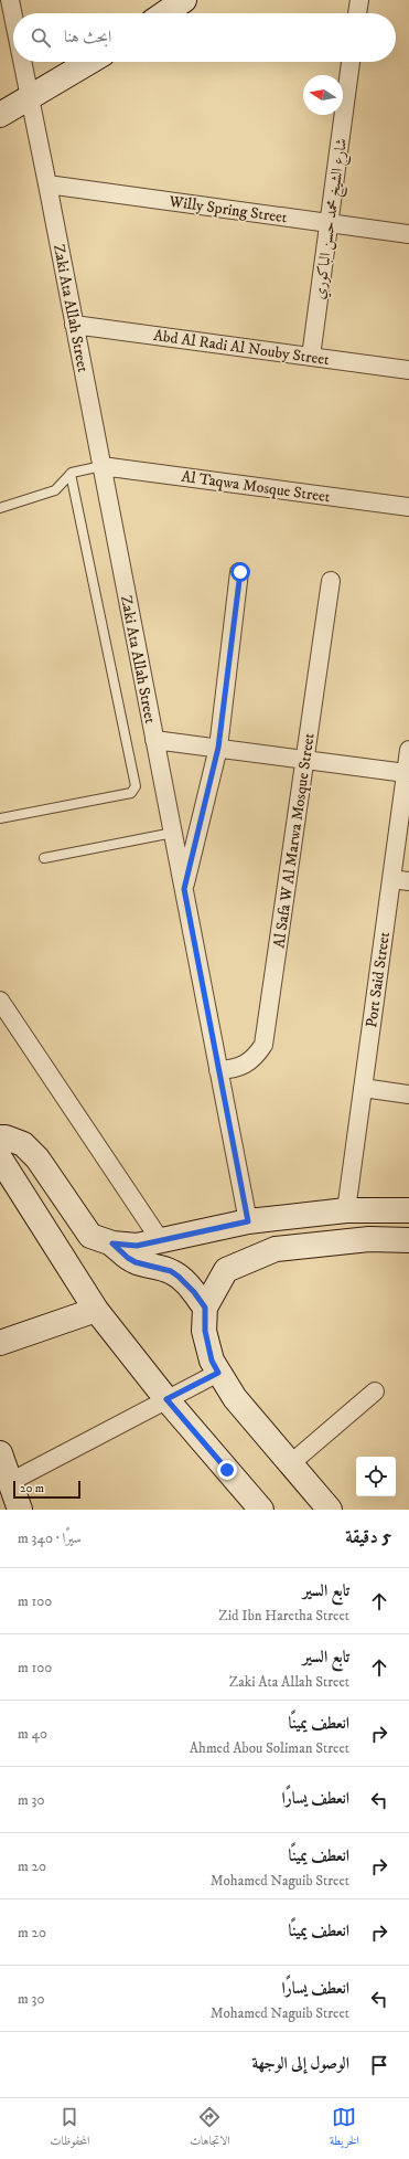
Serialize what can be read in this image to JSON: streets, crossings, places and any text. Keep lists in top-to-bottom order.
{
  "streets": {
    "street": [
      "Willy Spring Street",
      "شارع الشيخ محمد حسن الباكوري",
      "Zaki Ata Allah Street",
      "Abd Al Radi Al Nouby Street",
      "Al Taqwa Mosque Street",
      "Al Safa W Al Marwa Mosque Street",
      "Port Said Street"
    ]
  },
  "crossings": [
    ["Willy Spring Street", "شارع الشيخ محمد حسن الباكوري"],
    ["Willy Spring Street", "Zaki Ata Allah Street"],
    ["شارع الشيخ محمد حسن الباكوري", "Abd Al Radi Al Nouby Street"],
    ["Zaki Ata Allah Street", "Abd Al Radi Al Nouby Street"],
    ["Zaki Ata Allah Street", "Al Taqwa Mosque Street"],
    ["Zaki Ata Allah Street", "Al Safa W Al Marwa Mosque Street"]
  ],
  "scale_bar": "20 m",
  "north": "left",
  "page": {
    "search": "ابحث هنا",
    "scale": "20 m",
    "heading": ["5 دقيقة", "سيرًا · 340 m"],
    "list": [
      ["تابع السير", "Zid Ibn Haretha Street", "100 m"],
      ["تابع السير", "Zaki Ata Allah Street", "100 m"],
      ["انعطف يمينًا", "Ahmed Abou Soliman Street", "40 m"],
      ["انعطف يسارًا", "30 m"],
      ["انعطف يمينًا", "Mohamed Naguib Street", "20 m"],
      ["انعطف يمينًا", "20 m"],
      ["انعطف يسارًا", "Mohamed Naguib Street", "30 m"],
      "الوصول إلى الوجهة"
    ],
    "nav": ["الخريطة", "الاتجاهات", "المحفوظات"]
  }
}
